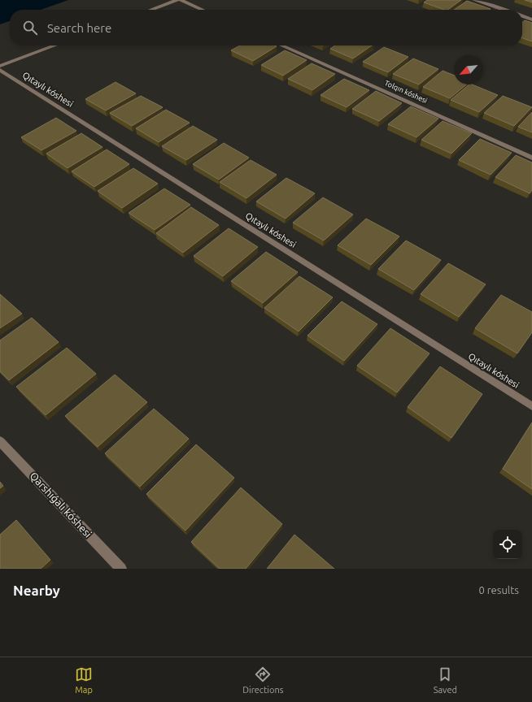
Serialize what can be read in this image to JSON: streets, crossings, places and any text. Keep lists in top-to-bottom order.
{
  "streets": {
    "street": ["Qıtaylı kóshesi", "Tolqın kóshesi", "Qarshıǵalı kóshesi"]
  },
  "north": "bottom left",
  "page": {
    "search": "Search here",
    "heading": ["Nearby", "0 results"],
    "nav": ["Map", "Directions", "Saved"]
  }
}
